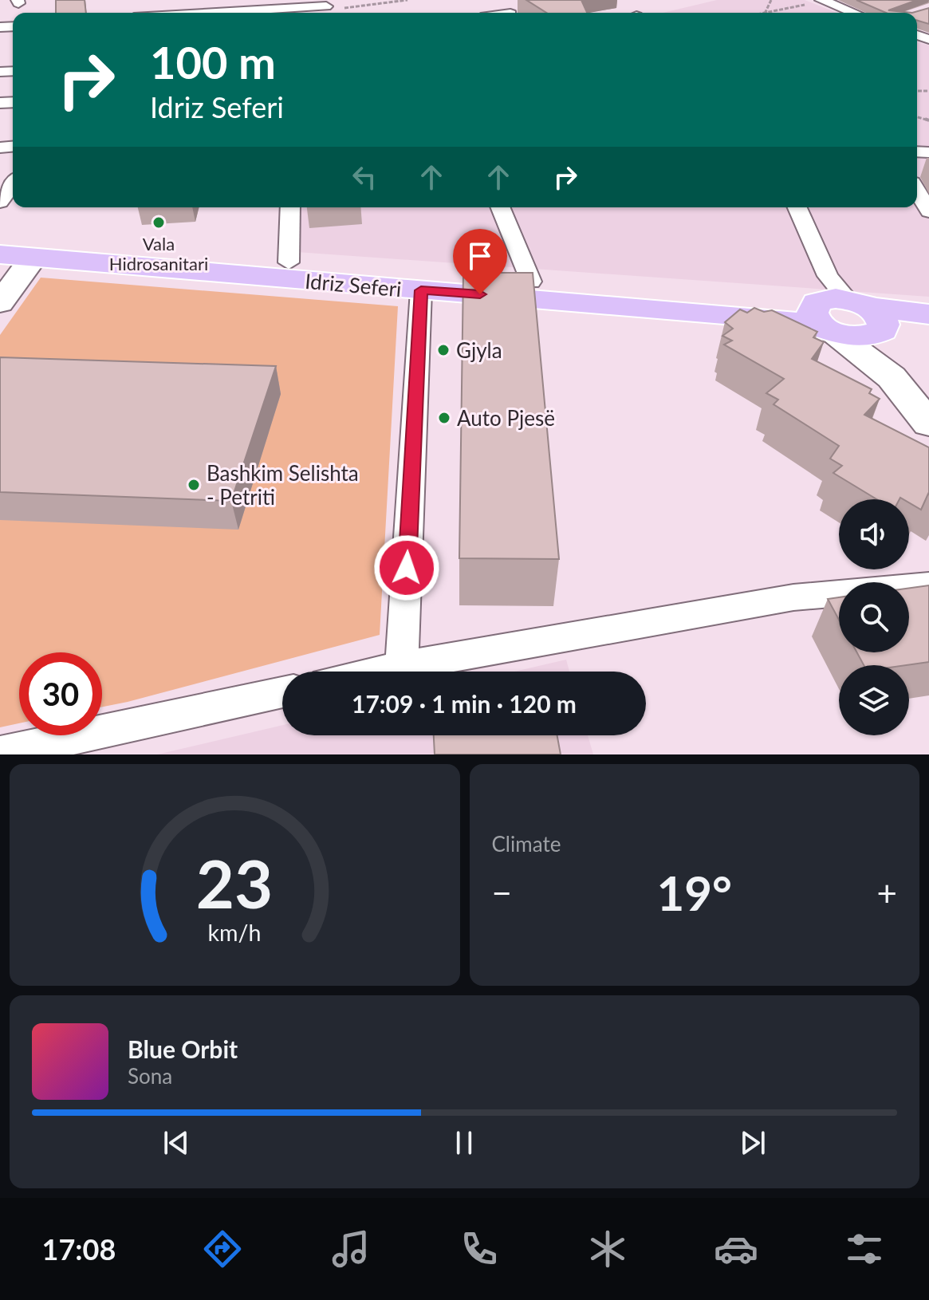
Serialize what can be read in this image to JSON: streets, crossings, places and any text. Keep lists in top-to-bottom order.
{
  "streets": {
    "main road": ["Idriz Seferi"]
  },
  "places": [
    "Vala Hidrosanitari",
    "Gjyla",
    "Auto Pjesë",
    "Bashkim Selishta - Petriti"
  ],
  "page": {
    "turn": ["100 m", "Idriz Seferi"],
    "limit": "30",
    "trip": "17:09 · 1 min · 120 m",
    "tile": "Climate",
    "heat": ["−", "19°", "+"],
    "song": ["Blue Orbit", "Sona"],
    "tabs": "17:08",
    "gauge": ["23", "km/h"]
  }
}
